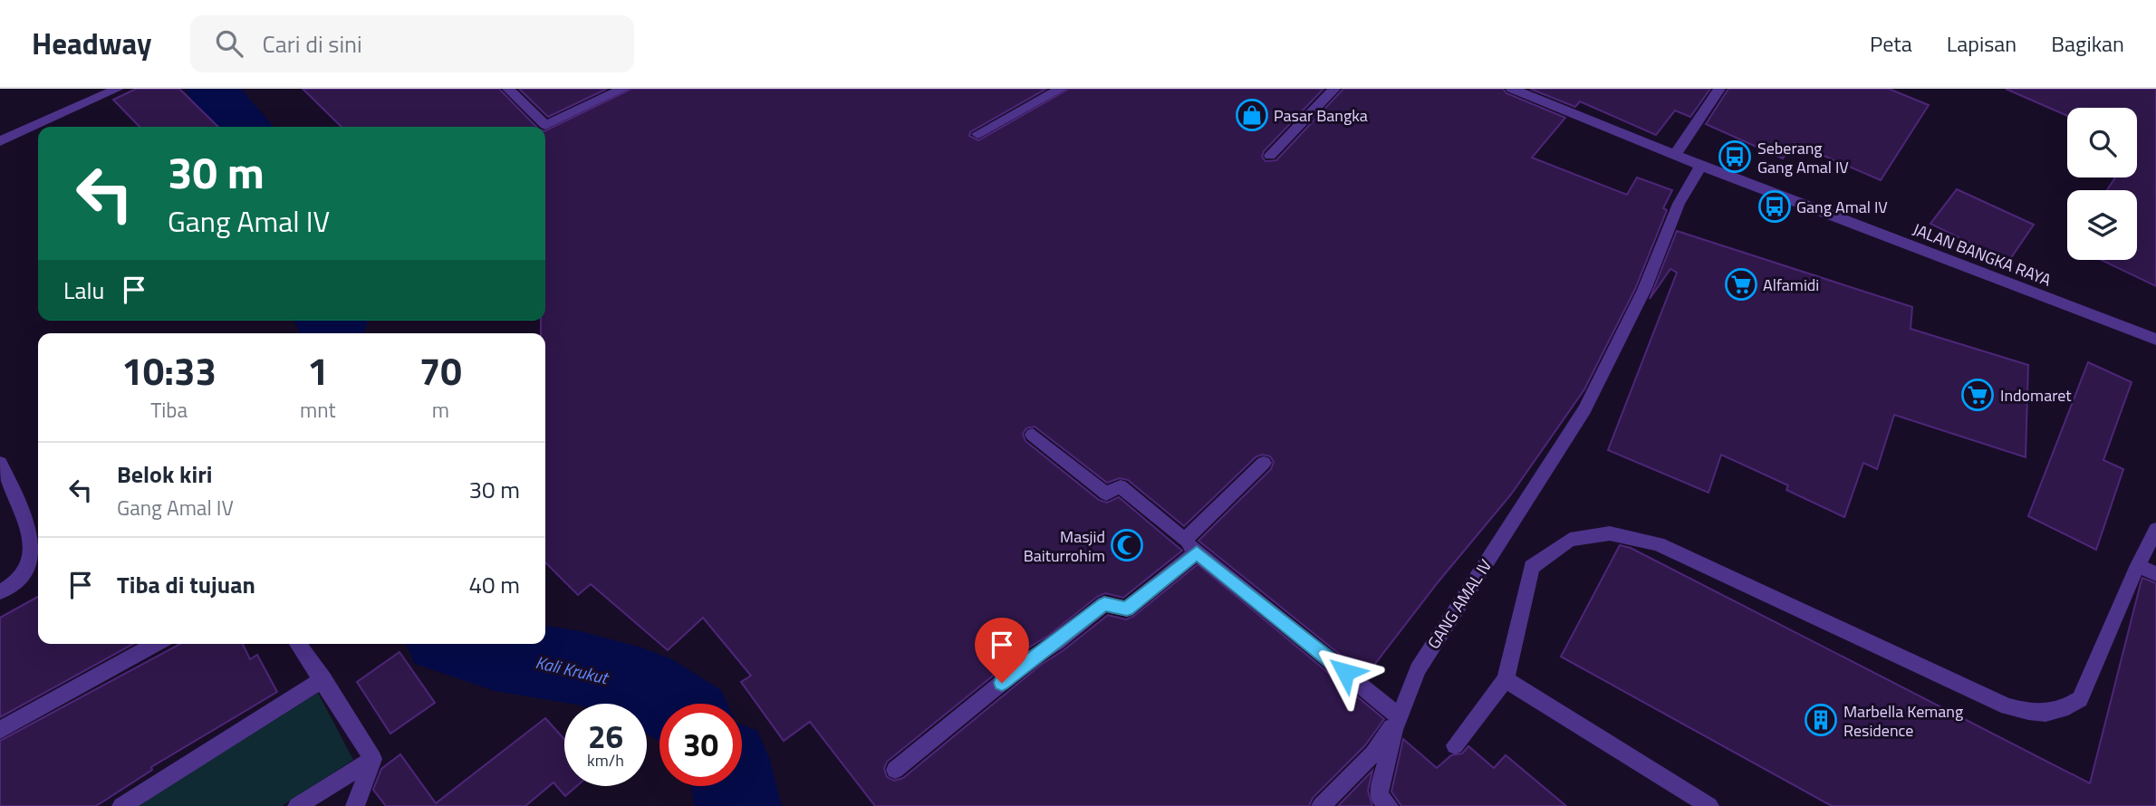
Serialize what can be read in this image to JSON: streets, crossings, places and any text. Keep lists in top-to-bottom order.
{
  "streets": {
    "street": ["JALAN BANGKA RAYA", "GANG AMAL IV"]
  },
  "crossings": [
    ["JALAN BANGKA RAYA", "GANG AMAL IV"]
  ],
  "water": ["Kali Krukut"],
  "places": {
    "shop": ["Pasar Bangka"],
    "bus stop": ["Seberang Gang Amal IV", "Gang Amal IV"],
    "supermarket": ["Alfamidi", "Indomaret"],
    "mosque": ["Masjid Baiturrohim"],
    "building": ["Marbella Kemang Residence"]
  },
  "page": {
    "header": "Headway",
    "search": "Cari di sini",
    "nav": ["Peta", "Lapisan", "Bagikan"],
    "turn": ["30 m", "Gang Amal IV"],
    "then": "Lalu",
    "eta": [
      "10:33",
      "Tiba",
      "1",
      "mnt",
      "70",
      "m"
    ],
    "list": [
      {
        "name": "Belok kiri",
        "note": "Gang Amal IV",
        "value": "30 m"
      },
      {
        "name": "Tiba di tujuan",
        "value": "40 m"
      }
    ],
    "speed": "26 km/h",
    "limit": "30"
  }
}
